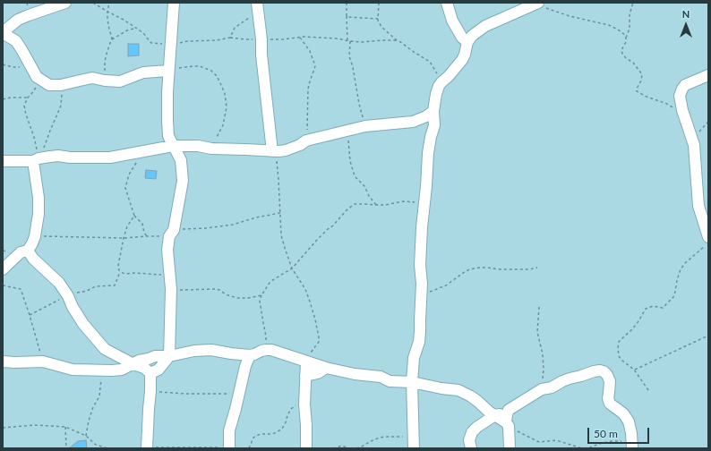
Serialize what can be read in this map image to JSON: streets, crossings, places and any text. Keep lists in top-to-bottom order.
{
  "scale_bar": "50 m",
  "north": "top"
}
